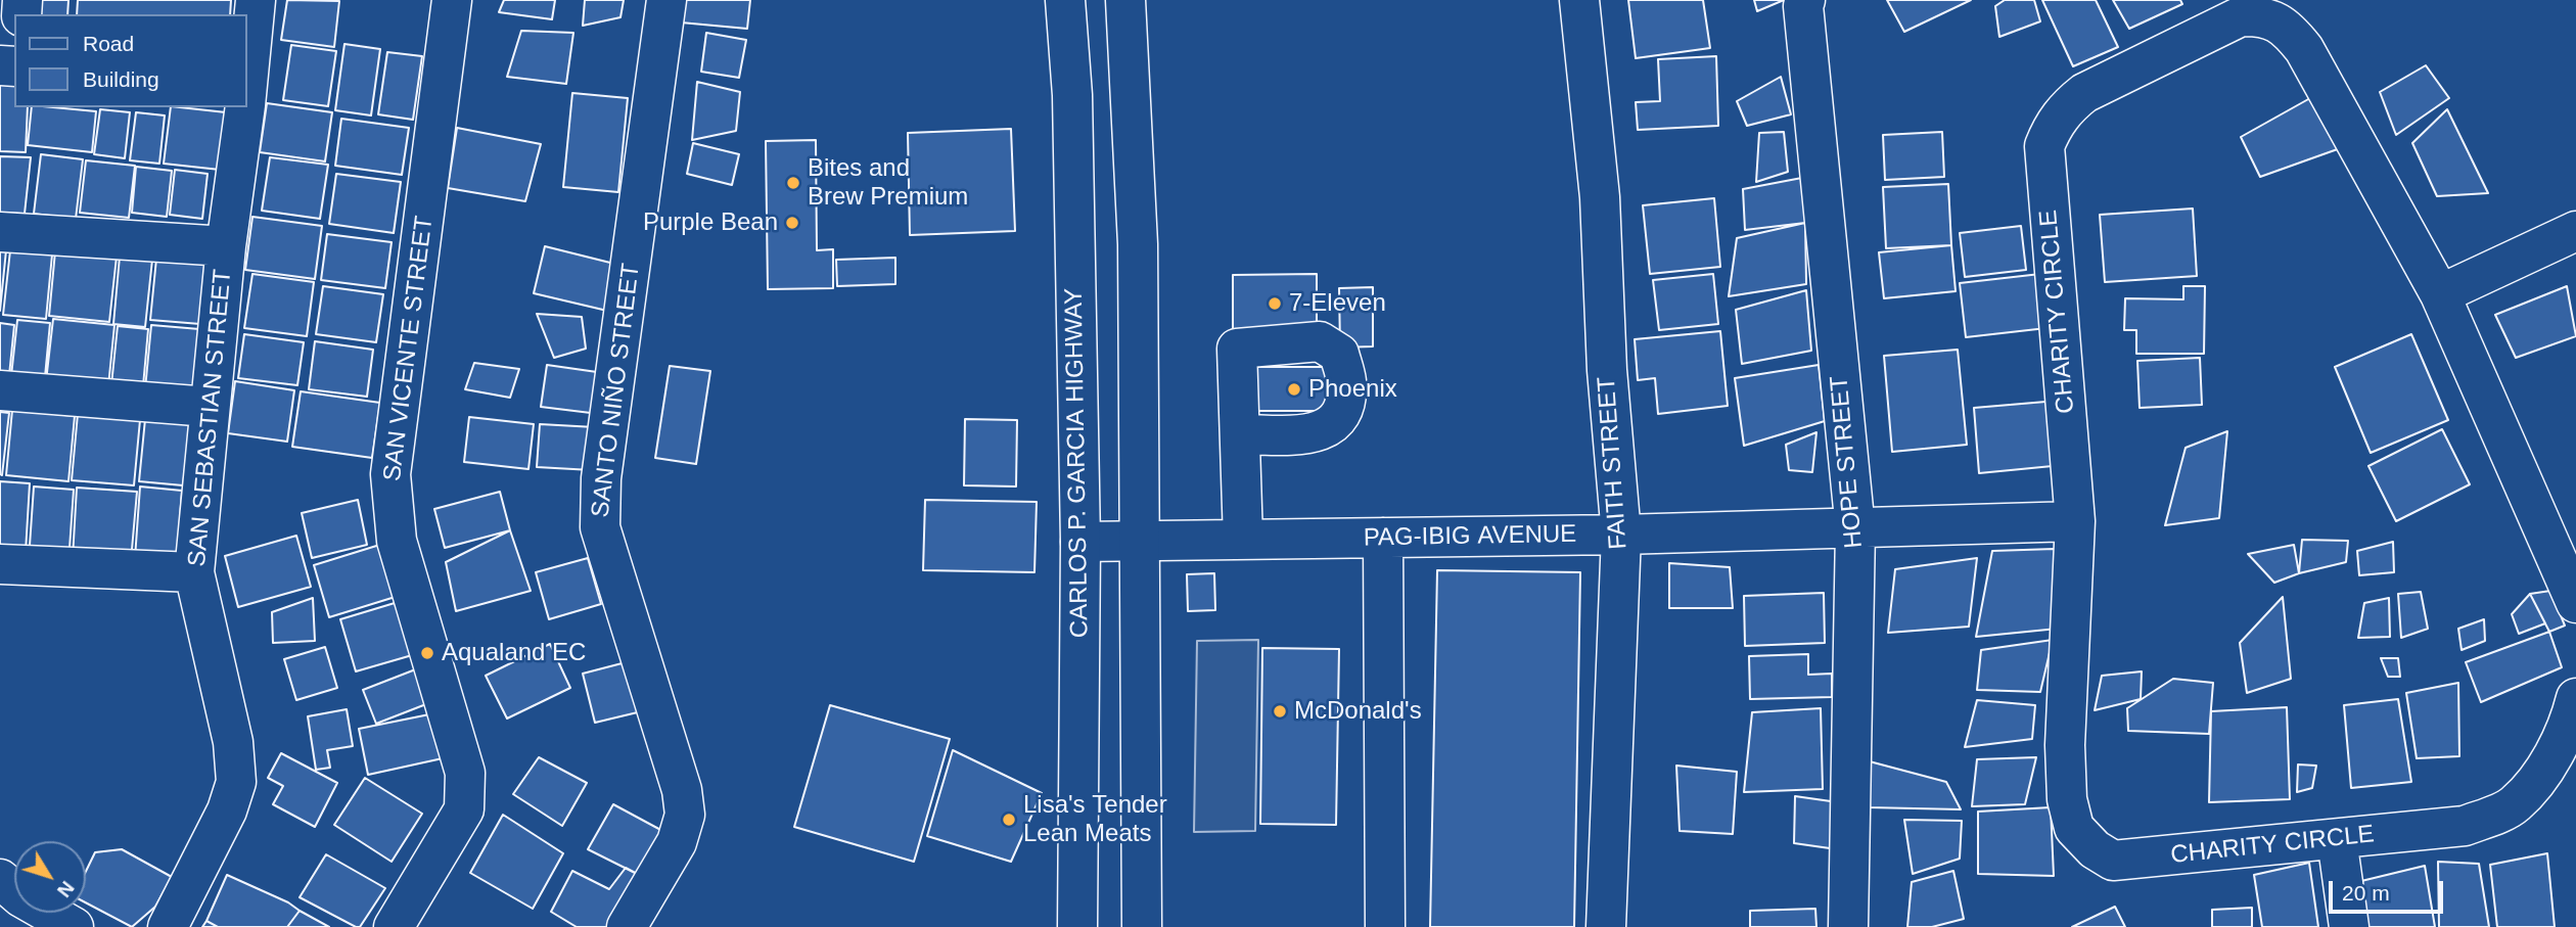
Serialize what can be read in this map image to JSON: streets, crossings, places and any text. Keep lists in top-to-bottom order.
{
  "streets": {
    "main road": [
      "CHARITY CIRCLE",
      "SAN VICENTE STREET",
      "SANTO NIÑO STREET",
      "SAN SEBASTIAN STREET",
      "HOPE STREET",
      "CARLOS P. GARCIA HIGHWAY",
      "FAITH STREET",
      "PAG-IBIG AVENUE"
    ]
  },
  "crossings": [
    ["CHARITY CIRCLE", "PAG-IBIG AVENUE"],
    ["HOPE STREET", "PAG-IBIG AVENUE"],
    ["CARLOS P. GARCIA HIGHWAY", "PAG-IBIG AVENUE"],
    ["FAITH STREET", "PAG-IBIG AVENUE"]
  ],
  "places": [
    "Bites and Brew Premium",
    "Purple Bean",
    "7-Eleven",
    "Phoenix",
    "Aqualand EC",
    "McDonald's",
    "Lisa's Tender Lean Meats"
  ],
  "legend": ["Road", "Building"],
  "scale_bar": "20 m",
  "north": "bottom right"
}
